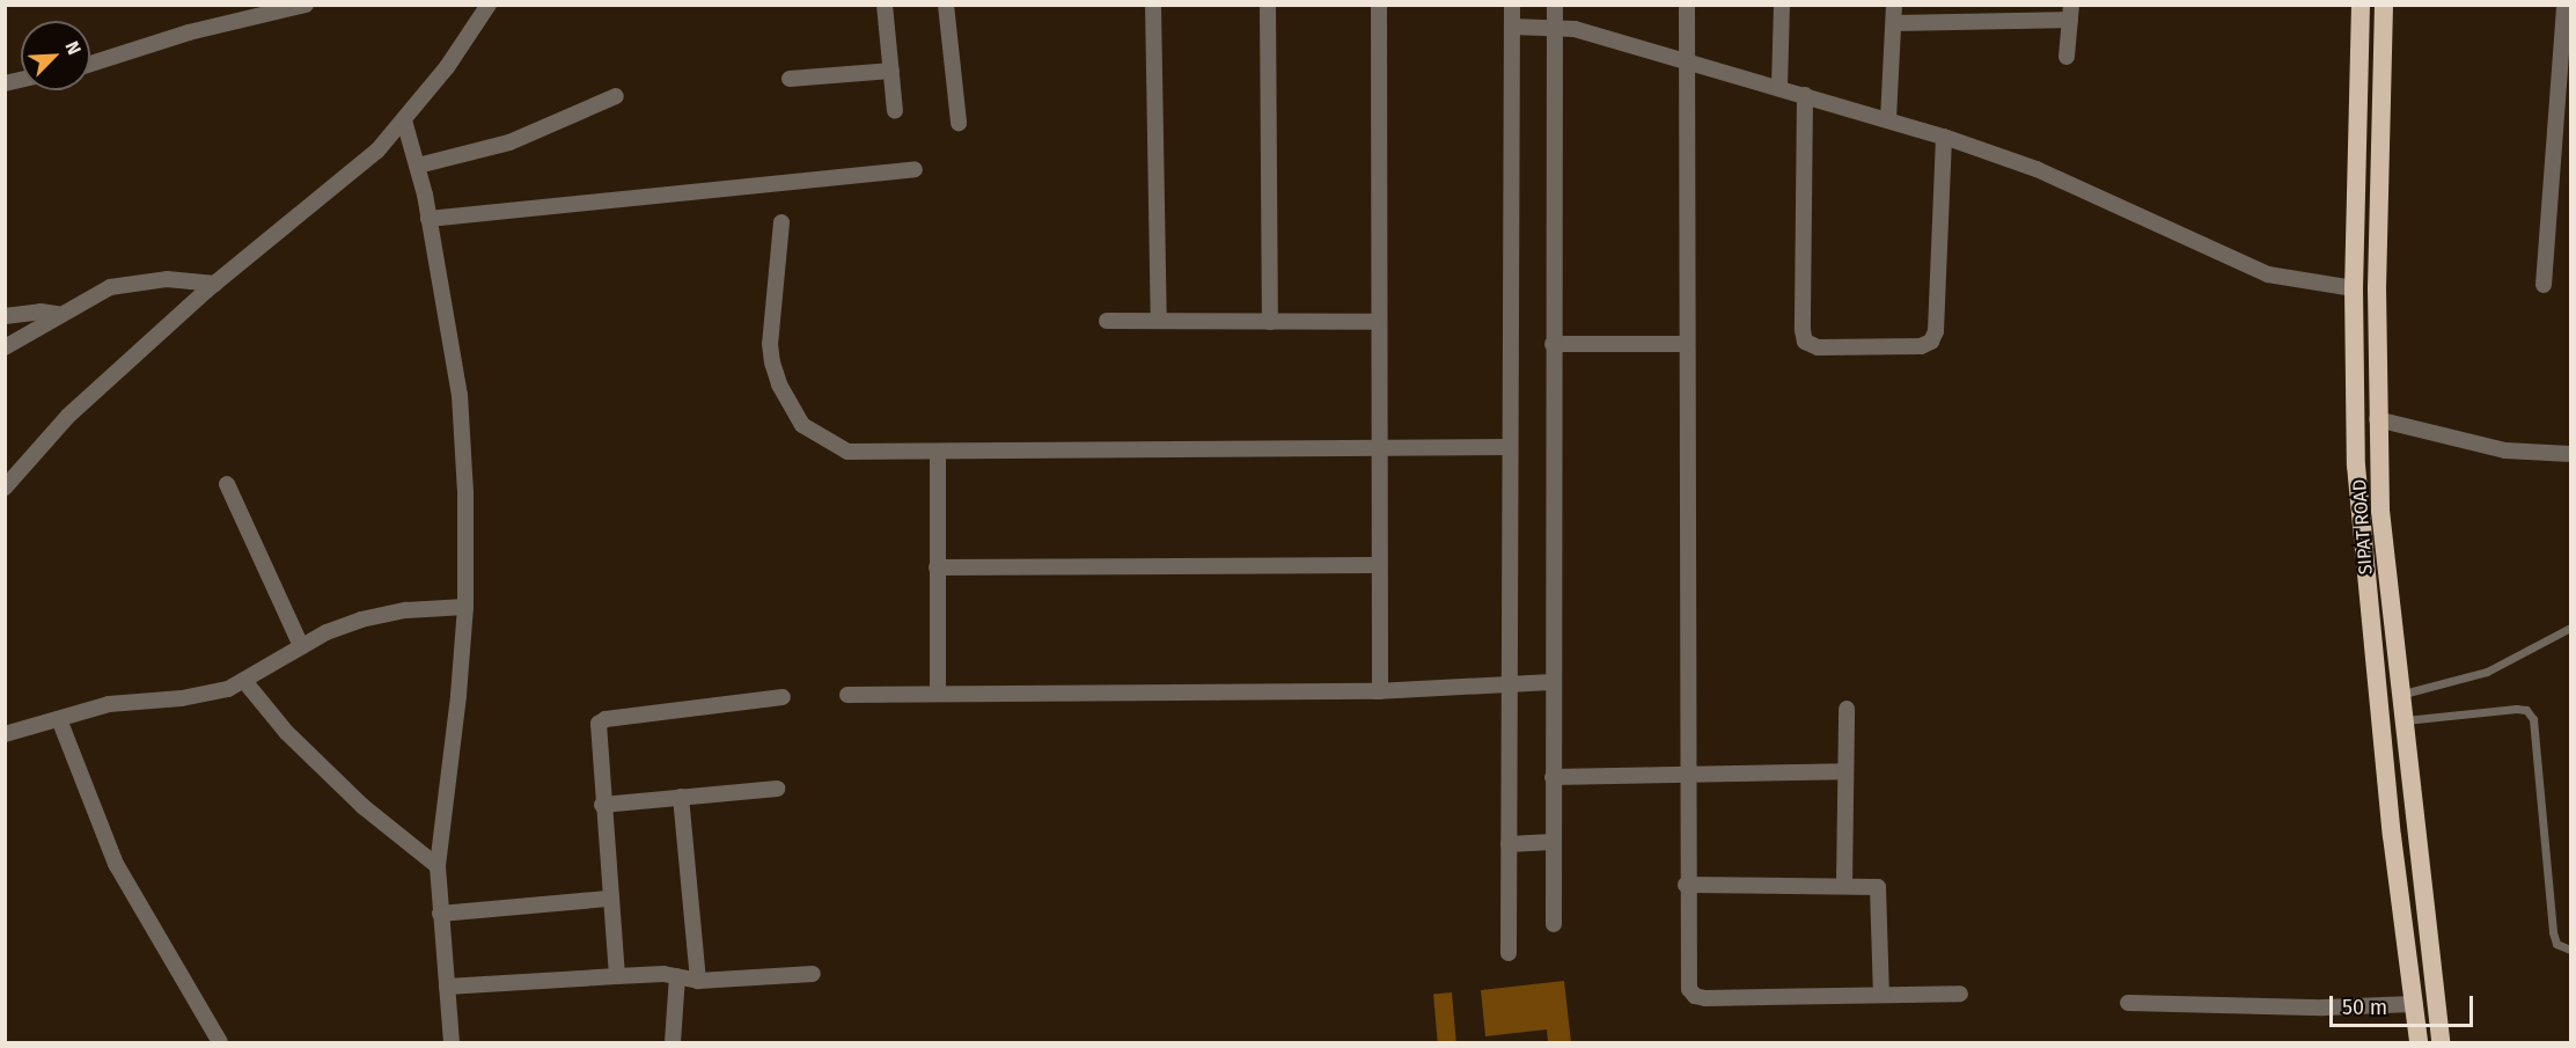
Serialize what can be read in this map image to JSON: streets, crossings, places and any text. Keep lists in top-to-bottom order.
{
  "streets": {
    "highway": ["SIPAT ROAD"]
  },
  "scale_bar": "50 m",
  "north": "top right"
}
